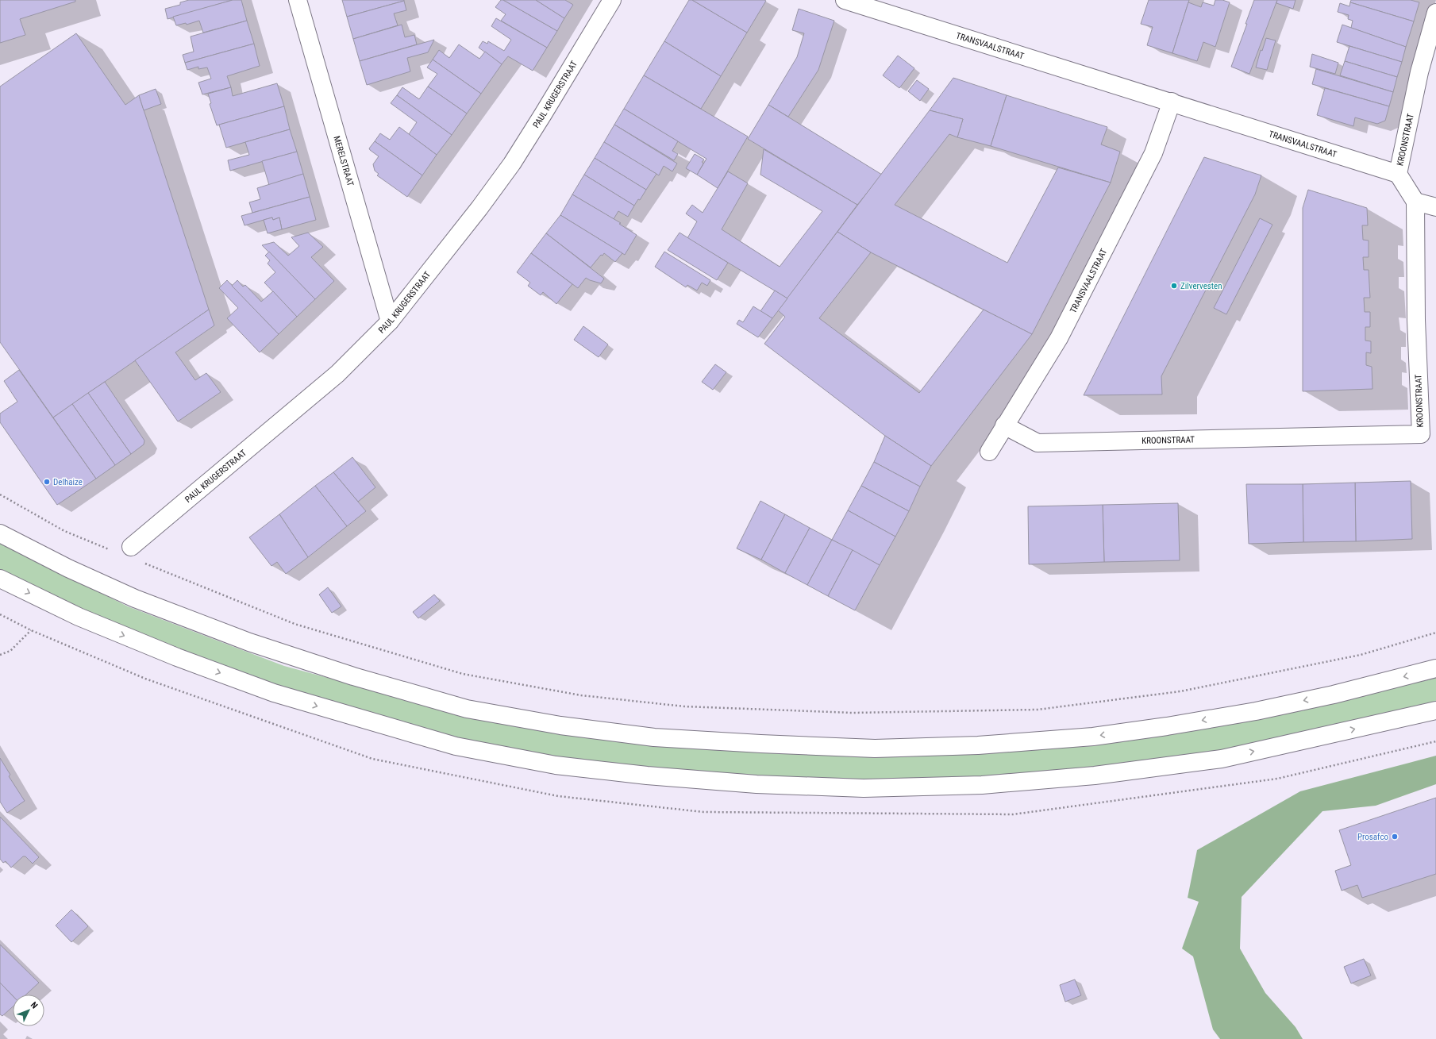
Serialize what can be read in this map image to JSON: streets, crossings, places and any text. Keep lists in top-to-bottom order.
{
  "streets": {
    "street": [
      "TRANSVAALSTRAAT",
      "PAUL KRUGERSTRAAT",
      "KROONSTRAAT",
      "MERELSTRAAT"
    ]
  },
  "crossings": [
    ["TRANSVAALSTRAAT", "KROONSTRAAT"],
    ["PAUL KRUGERSTRAAT", "MERELSTRAAT"]
  ],
  "places": ["Zilvervesten", "Delhaize", "Prosafco"],
  "north": "top right"
}
